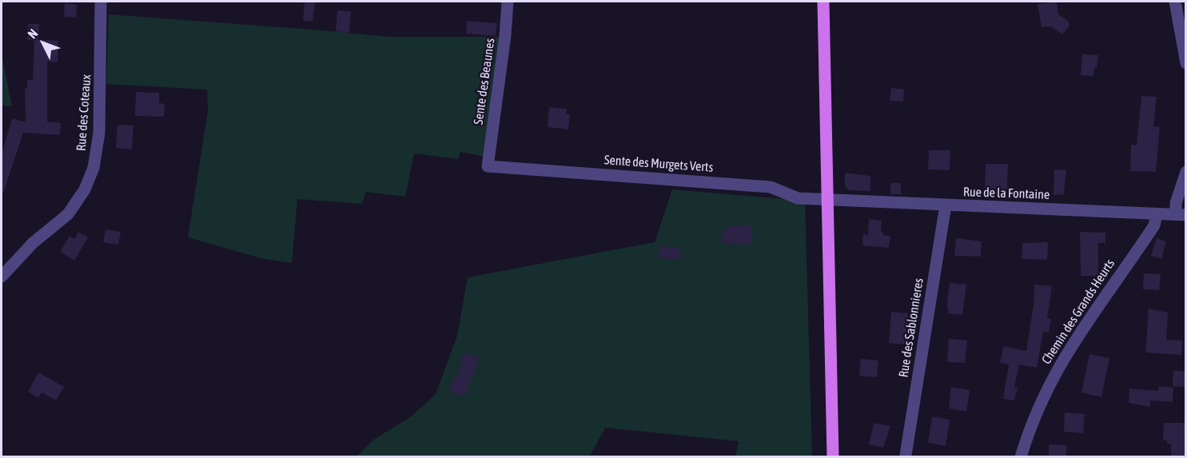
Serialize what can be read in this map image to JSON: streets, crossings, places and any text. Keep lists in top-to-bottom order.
{
  "streets": {
    "street": [
      "Sente des Beaunes",
      "Rue des Coteaux",
      "Sente des Murgets Verts",
      "Rue de la Fontaine",
      "Chemin des Grands Heurts",
      "Rue des Sablonnieres"
    ]
  },
  "crossings": [
    ["Sente des Beaunes", "Sente des Murgets Verts"],
    ["Sente des Murgets Verts", "Rue de la Fontaine"],
    ["Rue de la Fontaine", "Chemin des Grands Heurts"],
    ["Rue de la Fontaine", "Rue des Sablonnieres"]
  ],
  "north": "top left"
}
